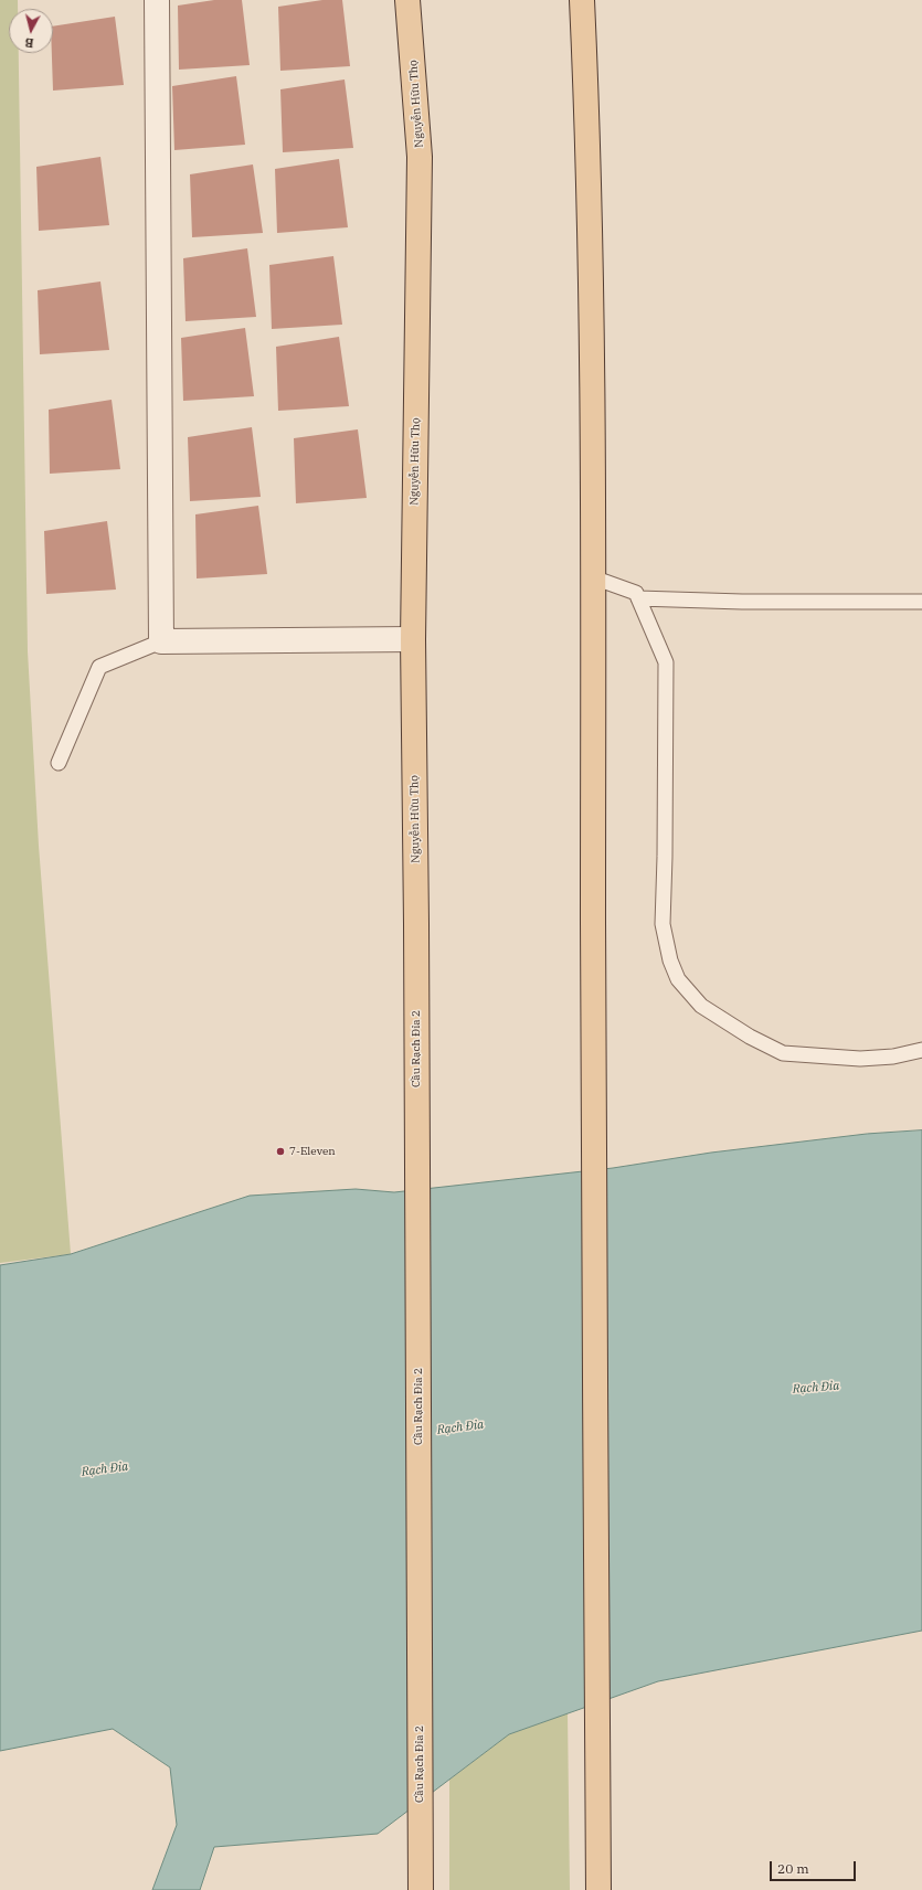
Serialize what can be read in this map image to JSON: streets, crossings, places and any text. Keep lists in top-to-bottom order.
{
  "streets": {
    "main road": ["Nguyễn Hữu Thọ", "Cầu Rạch Đỉa 2"]
  },
  "crossings": [
    ["Nguyễn Hữu Thọ", "Cầu Rạch Đỉa 2"]
  ],
  "water": ["Rạch Đỉa"],
  "places": ["7-Eleven"],
  "scale_bar": "20 m",
  "north": "bottom"
}
